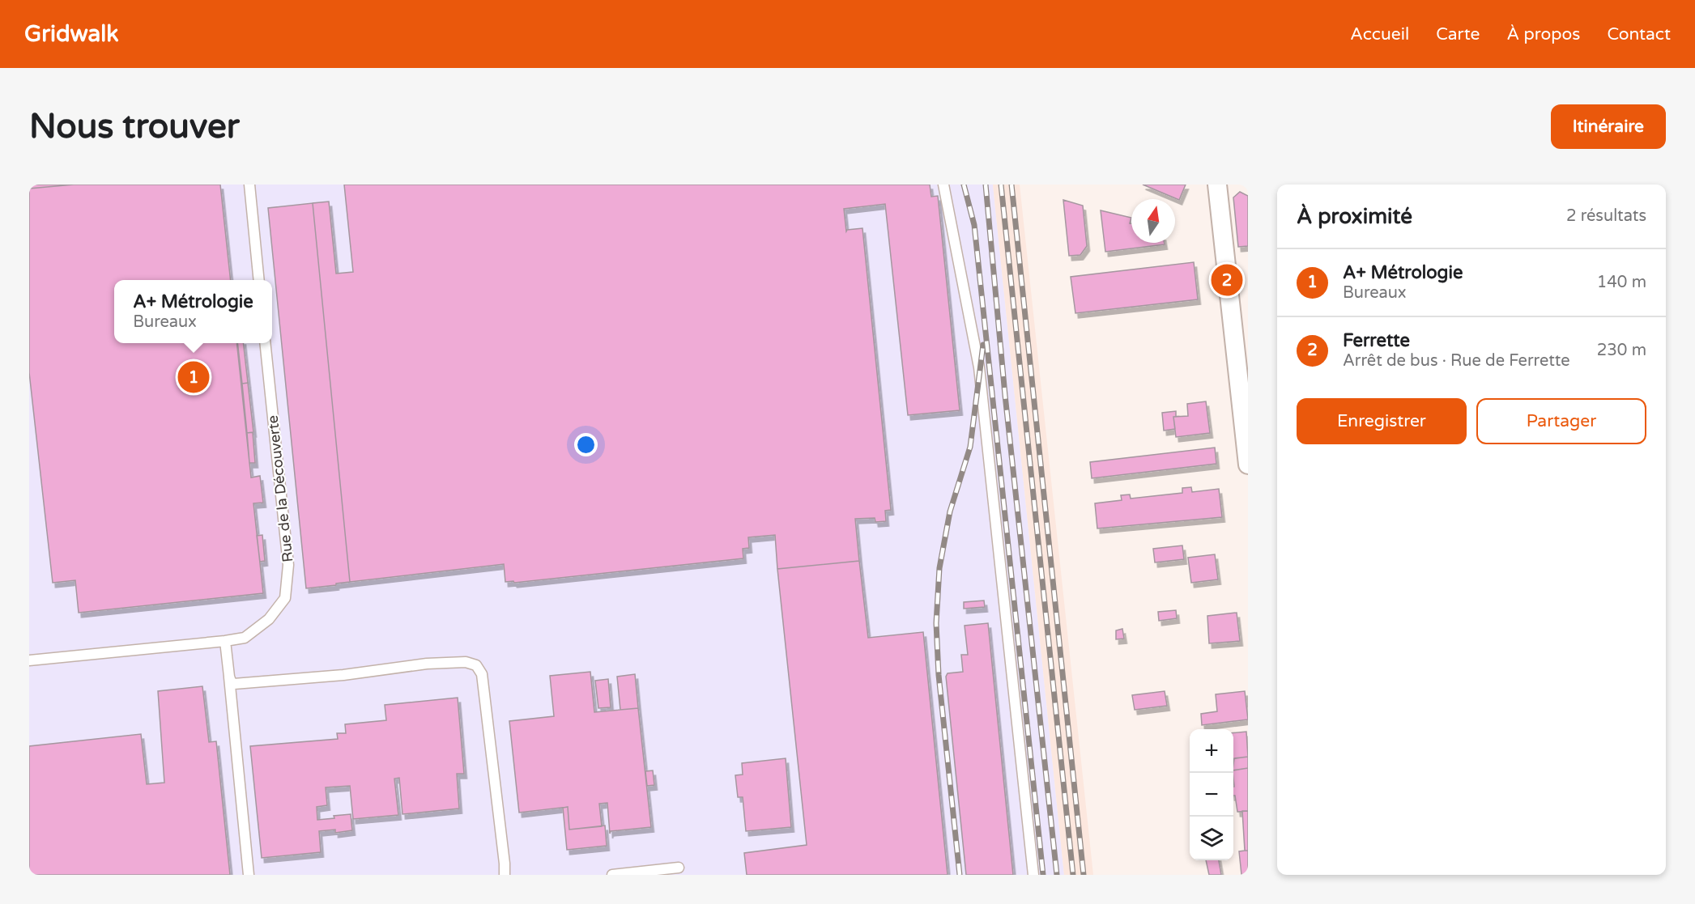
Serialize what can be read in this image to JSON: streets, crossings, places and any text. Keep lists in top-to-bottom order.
{
  "streets": {
    "lane": ["Rue de la Découverte"]
  },
  "north": "top",
  "page": {
    "header": "Gridwalk",
    "nav": [
      "Accueil",
      "Carte",
      "À propos",
      "Contact"
    ],
    "buttons": [
      "Itinéraire",
      ["Enregistrer", "Partager"]
    ],
    "title": "Nous trouver",
    "heading": ["À proximité", "2 résultats"],
    "list": [
      {
        "mark": "1",
        "name": "A+ Métrologie",
        "note": "Bureaux",
        "value": "140 m"
      },
      {
        "mark": "2",
        "name": "Ferrette",
        "note": "Arrêt de bus · Rue de Ferrette",
        "value": "230 m"
      }
    ],
    "pins": ["2", "1"],
    "popup": ["A+ Métrologie", "Bureaux"],
    "map_buttons": ["+", "−"]
  }
}
